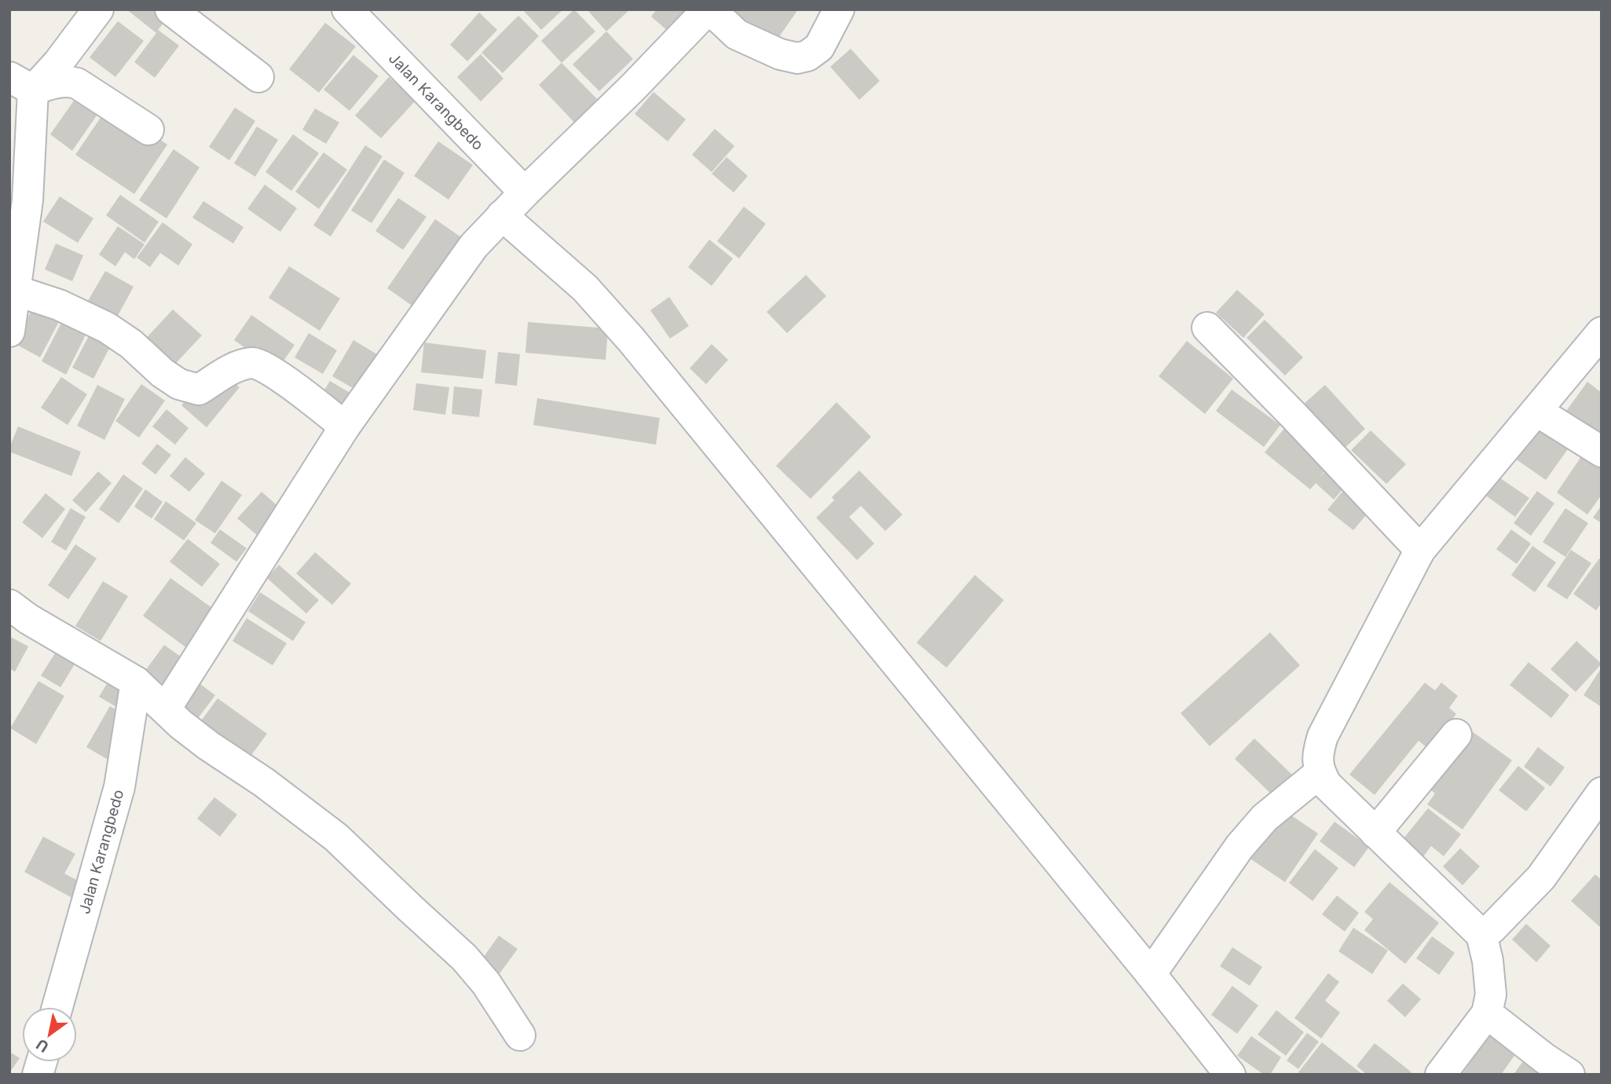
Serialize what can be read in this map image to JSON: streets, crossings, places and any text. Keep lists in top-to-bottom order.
{
  "streets": {
    "street": ["Jalan Karangbedo"]
  },
  "north": "bottom left"
}
